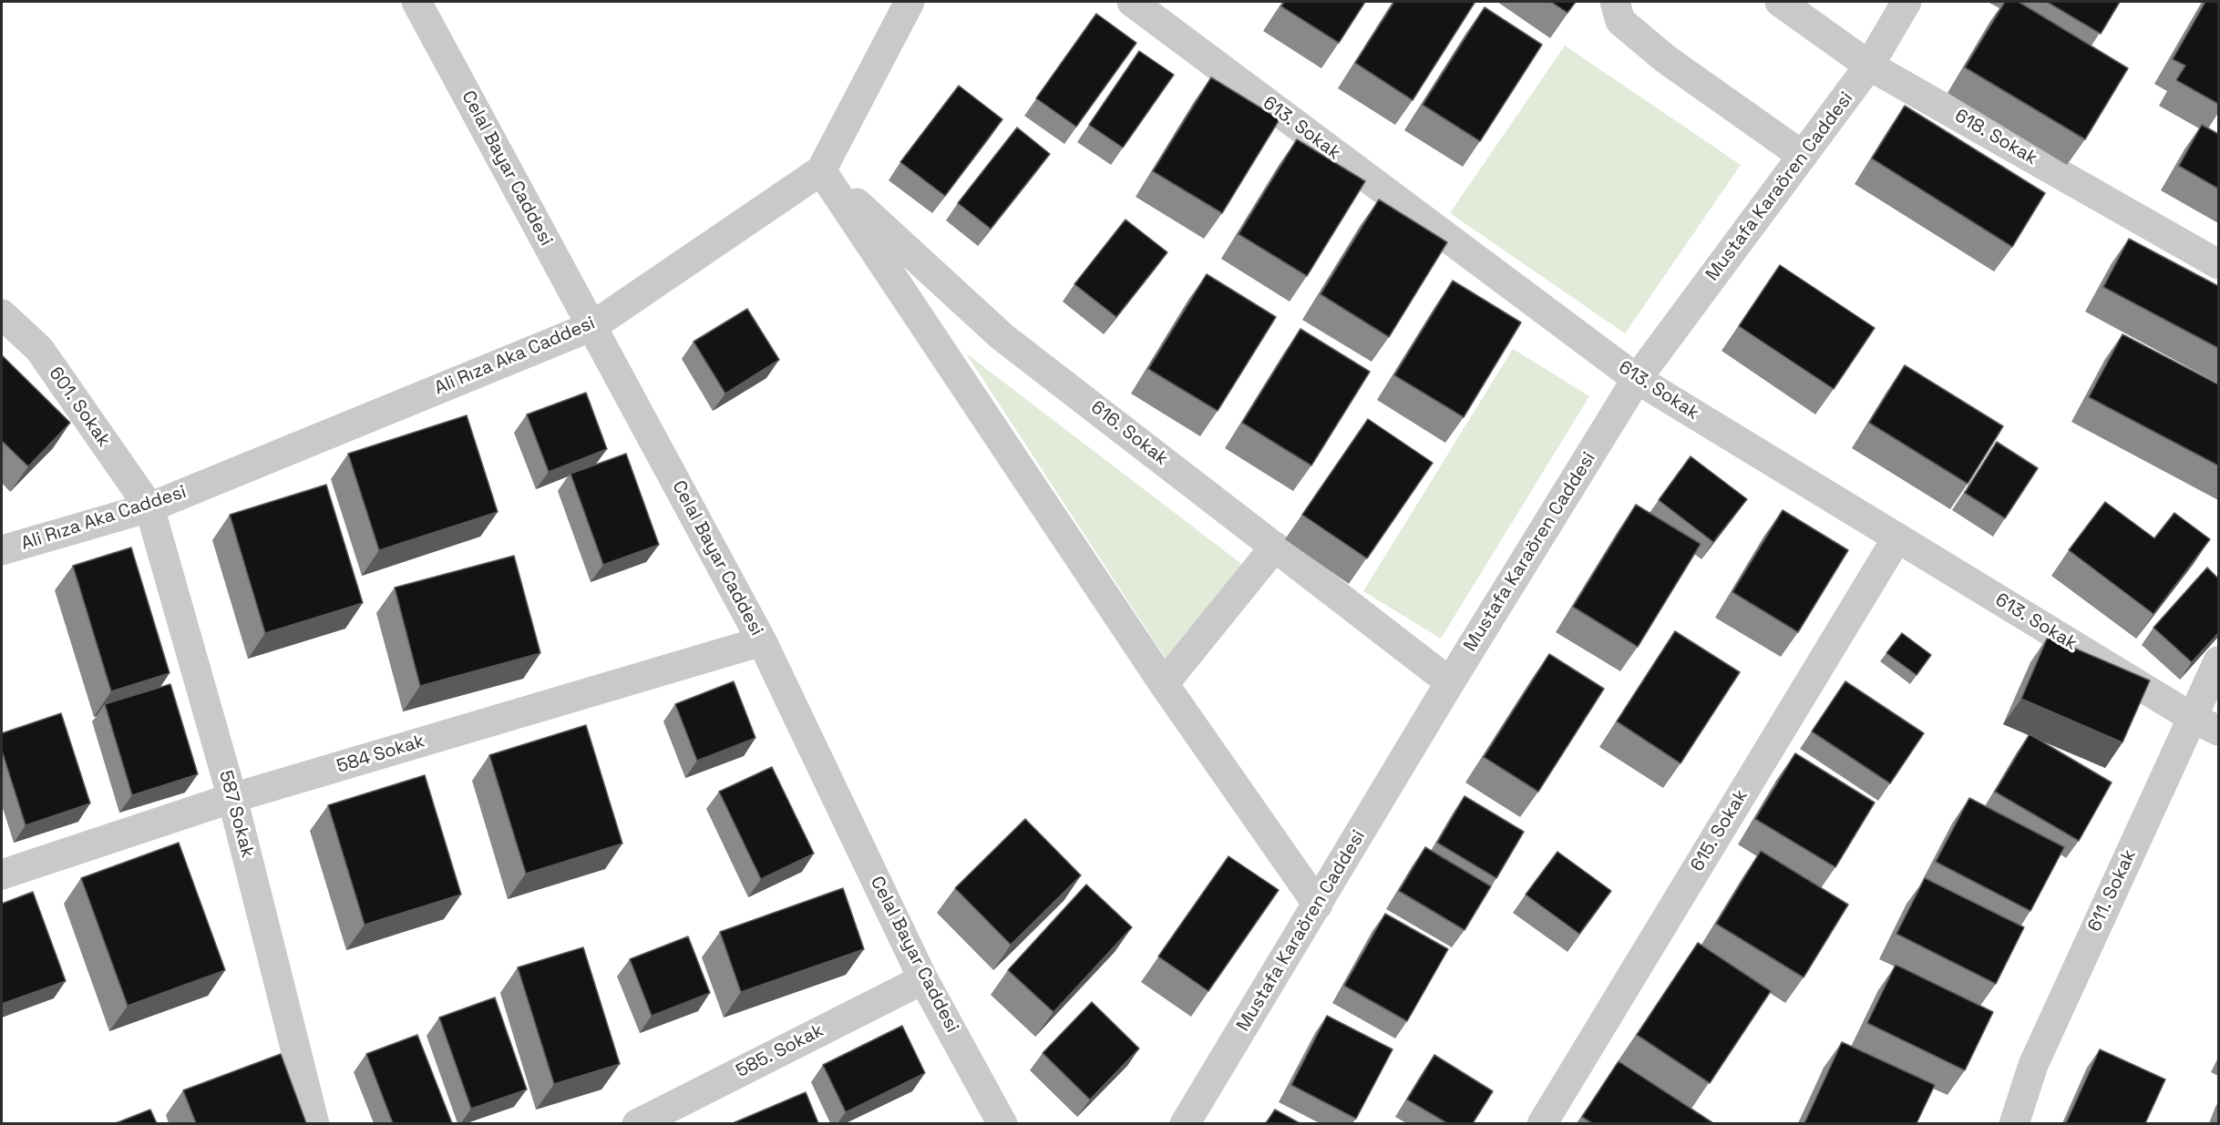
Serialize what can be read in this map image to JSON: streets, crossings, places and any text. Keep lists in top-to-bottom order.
{
  "streets": {
    "street": [
      "613. Sokak",
      "618. Sokak",
      "Celal Bayar Caddesi",
      "Mustafa Karaören Caddesi",
      "Ali Rıza Aka Caddesi",
      "601. Sokak",
      "616. Sokak",
      "584 Sokak",
      "587 Sokak",
      "615. Sokak",
      "611. Sokak",
      "585. Sokak"
    ]
  },
  "crossings": [
    ["613. Sokak", "Mustafa Karaören Caddesi"],
    ["613. Sokak", "615. Sokak"],
    ["613. Sokak", "611. Sokak"],
    ["618. Sokak", "Mustafa Karaören Caddesi"],
    ["Celal Bayar Caddesi", "Ali Rıza Aka Caddesi"],
    ["Celal Bayar Caddesi", "584 Sokak"],
    ["Celal Bayar Caddesi", "585. Sokak"],
    ["Mustafa Karaören Caddesi", "616. Sokak"],
    ["Ali Rıza Aka Caddesi", "601. Sokak"],
    ["Ali Rıza Aka Caddesi", "616. Sokak"],
    ["Ali Rıza Aka Caddesi", "587 Sokak"],
    ["601. Sokak", "587 Sokak"],
    ["584 Sokak", "587 Sokak"]
  ]
}
